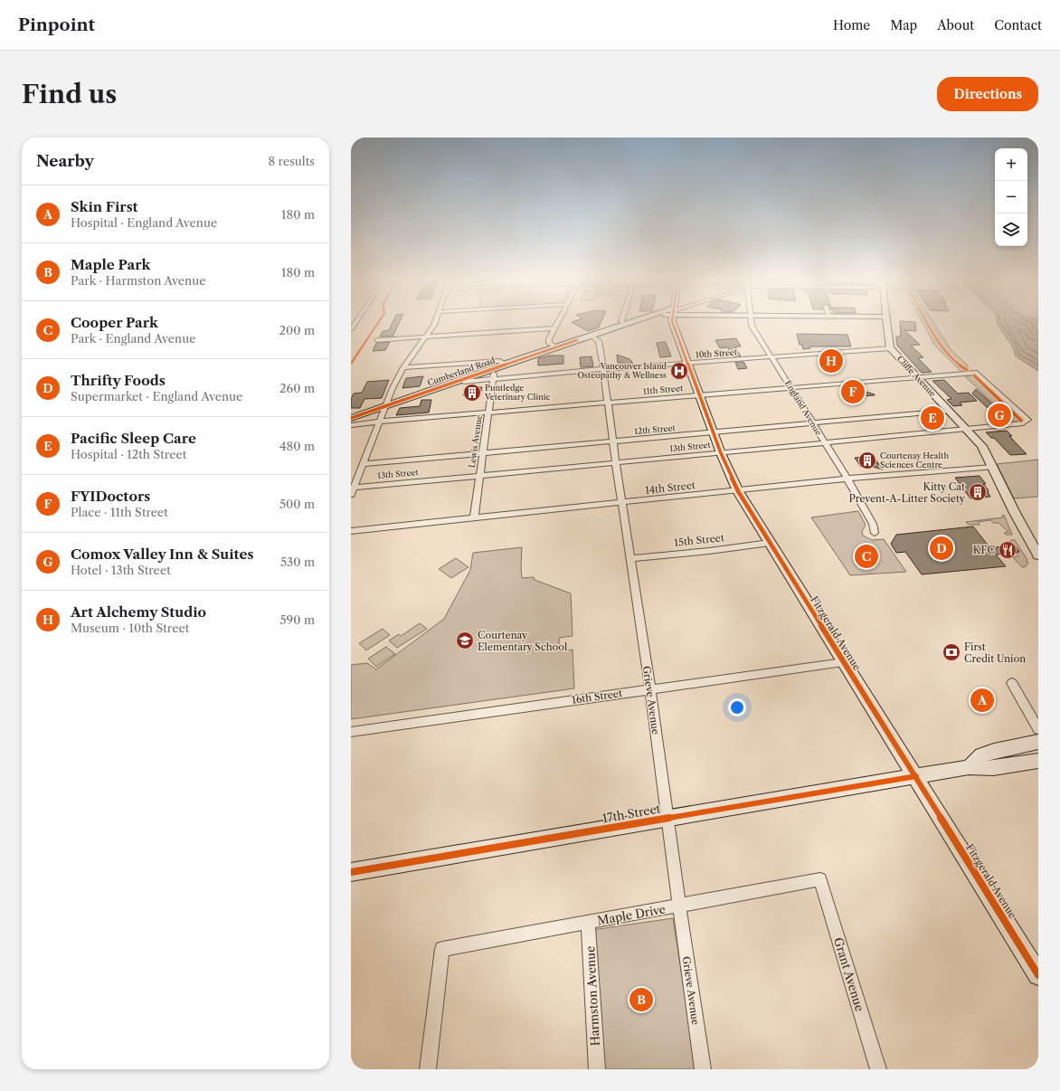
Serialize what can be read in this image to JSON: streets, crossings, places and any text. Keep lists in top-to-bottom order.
{
  "streets": {
    "street": [
      "10th Street",
      "Cumberland Road",
      "Cliffe Avenue",
      "11th Street",
      "England Avenue",
      "12th Street",
      "Lewis Avenue",
      "13th Street",
      "14th Street",
      "15th Street",
      "Fitzgerald Avenue",
      "16th Street",
      "Grieve Avenue",
      "17th Street",
      "Maple Drive",
      "Grant Avenue",
      "Harmston Avenue"
    ]
  },
  "crossings": [
    ["10th Street", "Cumberland Road"],
    ["10th Street", "Cliffe Avenue"],
    ["10th Street", "England Avenue"],
    ["10th Street", "Lewis Avenue"],
    ["10th Street", "Fitzgerald Avenue"],
    ["10th Street", "Grieve Avenue"],
    ["Cumberland Road", "Grieve Avenue"],
    ["Cliffe Avenue", "11th Street"],
    ["Cliffe Avenue", "12th Street"],
    ["Cliffe Avenue", "13th Street"],
    ["Cliffe Avenue", "14th Street"],
    ["11th Street", "England Avenue"],
    ["11th Street", "Lewis Avenue"],
    ["11th Street", "13th Street"],
    ["11th Street", "Fitzgerald Avenue"],
    ["11th Street", "Grieve Avenue"],
    ["England Avenue", "12th Street"],
    ["England Avenue", "13th Street"],
    ["England Avenue", "14th Street"],
    ["12th Street", "Lewis Avenue"],
    ["12th Street", "Fitzgerald Avenue"],
    ["12th Street", "Grieve Avenue"],
    ["Lewis Avenue", "13th Street"],
    ["Lewis Avenue", "14th Street"],
    ["13th Street", "Fitzgerald Avenue"],
    ["13th Street", "Grieve Avenue"],
    ["14th Street", "Fitzgerald Avenue"],
    ["14th Street", "Grieve Avenue"],
    ["15th Street", "Fitzgerald Avenue"],
    ["15th Street", "Grieve Avenue"],
    ["Fitzgerald Avenue", "16th Street"],
    ["Fitzgerald Avenue", "17th Street"],
    ["16th Street", "Grieve Avenue"],
    ["Grieve Avenue", "17th Street"],
    ["Grieve Avenue", "Maple Drive"],
    ["Maple Drive", "Grant Avenue"],
    ["Maple Drive", "Harmston Avenue"]
  ],
  "places": {
    "hospital": ["Vancouver Island Osteopathy & Wellness"],
    "building": ["Puntledge Veterinary Clinic", "Courtenay Health Sciences Centre", "Kitty Cat Prevent-A-Litter Society"],
    "restaurant": ["KFC"],
    "school or university": ["Courtenay Elementary School"],
    "bank": ["First Credit Union"]
  },
  "page": {
    "header": "Pinpoint",
    "nav": [
      "Home",
      "Map",
      "About",
      "Contact"
    ],
    "buttons": "Directions",
    "title": "Find us",
    "heading": ["Nearby", "8 results"],
    "map_buttons": ["+", "−"],
    "list": [
      {
        "mark": "A",
        "name": "Skin First",
        "note": "Hospital · England Avenue",
        "value": "180 m"
      },
      {
        "mark": "B",
        "name": "Maple Park",
        "note": "Park · Harmston Avenue",
        "value": "180 m"
      },
      {
        "mark": "C",
        "name": "Cooper Park",
        "note": "Park · England Avenue",
        "value": "200 m"
      },
      {
        "mark": "D",
        "name": "Thrifty Foods",
        "note": "Supermarket · England Avenue",
        "value": "260 m"
      },
      {
        "mark": "E",
        "name": "Pacific Sleep Care",
        "note": "Hospital · 12th Street",
        "value": "480 m"
      },
      {
        "mark": "F",
        "name": "FYIDoctors",
        "note": "Place · 11th Street",
        "value": "500 m"
      },
      {
        "mark": "G",
        "name": "Comox Valley Inn & Suites",
        "note": "Hotel · 13th Street",
        "value": "530 m"
      },
      {
        "mark": "H",
        "name": "Art Alchemy Studio",
        "note": "Museum · 10th Street",
        "value": "590 m"
      }
    ],
    "pins": [
      "H",
      "F",
      "G",
      "E",
      "D",
      "C",
      "A",
      "B"
    ]
  }
}
